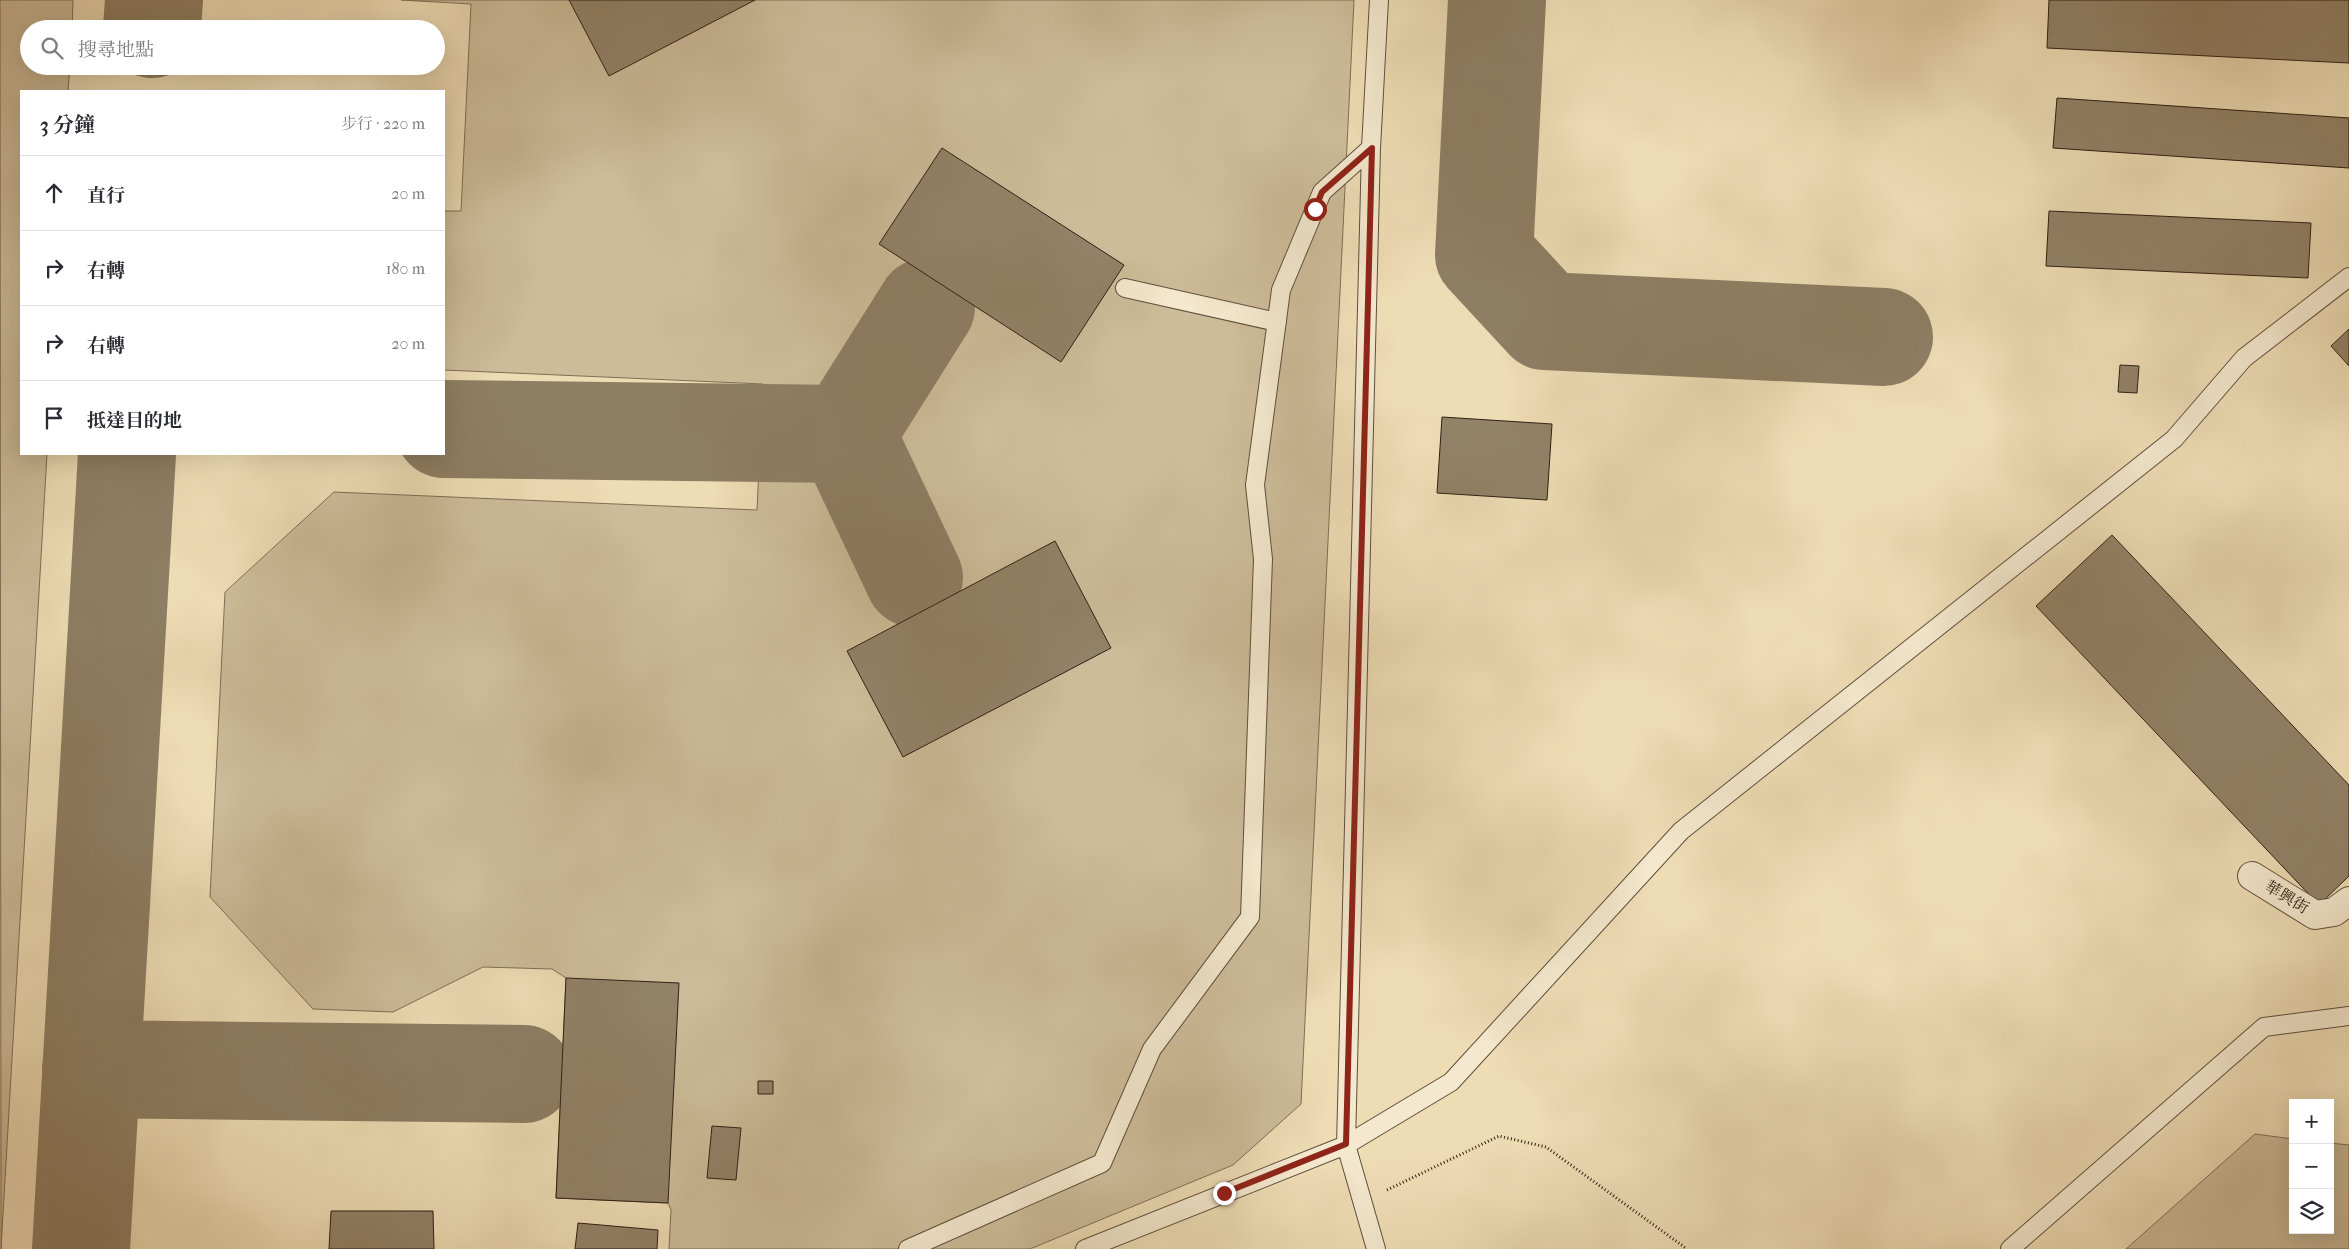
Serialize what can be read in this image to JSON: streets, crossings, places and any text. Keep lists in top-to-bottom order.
{
  "streets": {
    "street": ["華興街"]
  },
  "page": {
    "search": "搜尋地點",
    "heading": ["3 分鐘", "步行 · 220 m"],
    "list": [
      ["直行", "20 m"],
      ["右轉", "180 m"],
      ["右轉", "20 m"],
      "抵達目的地"
    ],
    "map_buttons": ["+", "−"]
  }
}
